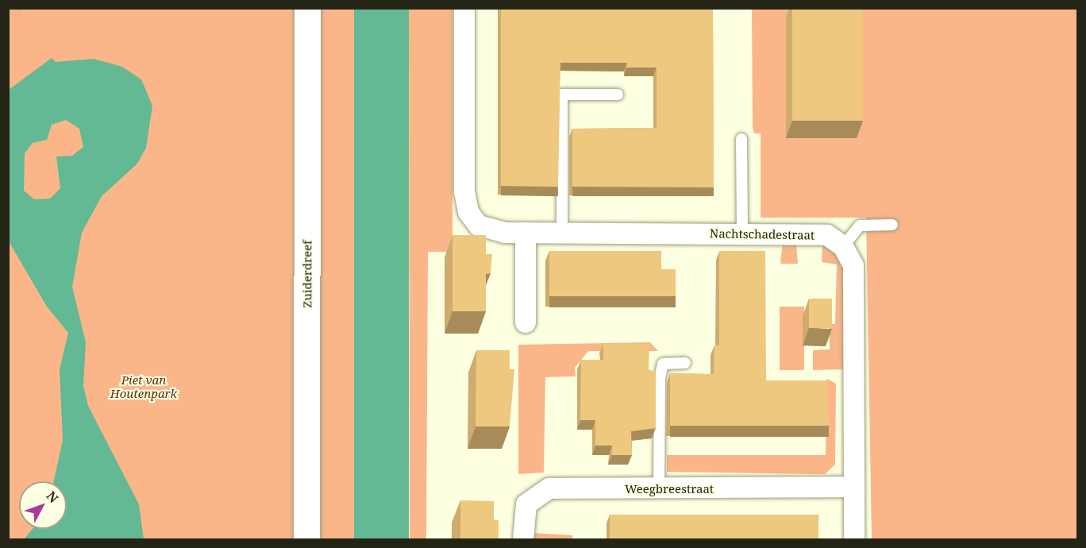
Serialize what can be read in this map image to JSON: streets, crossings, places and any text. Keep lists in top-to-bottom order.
{
  "streets": {
    "street": ["Nachtschadestraat", "Zuiderdreef", "Weegbreestraat"]
  },
  "parks": ["Piet van Houtenpark"],
  "north": "top right"
}
